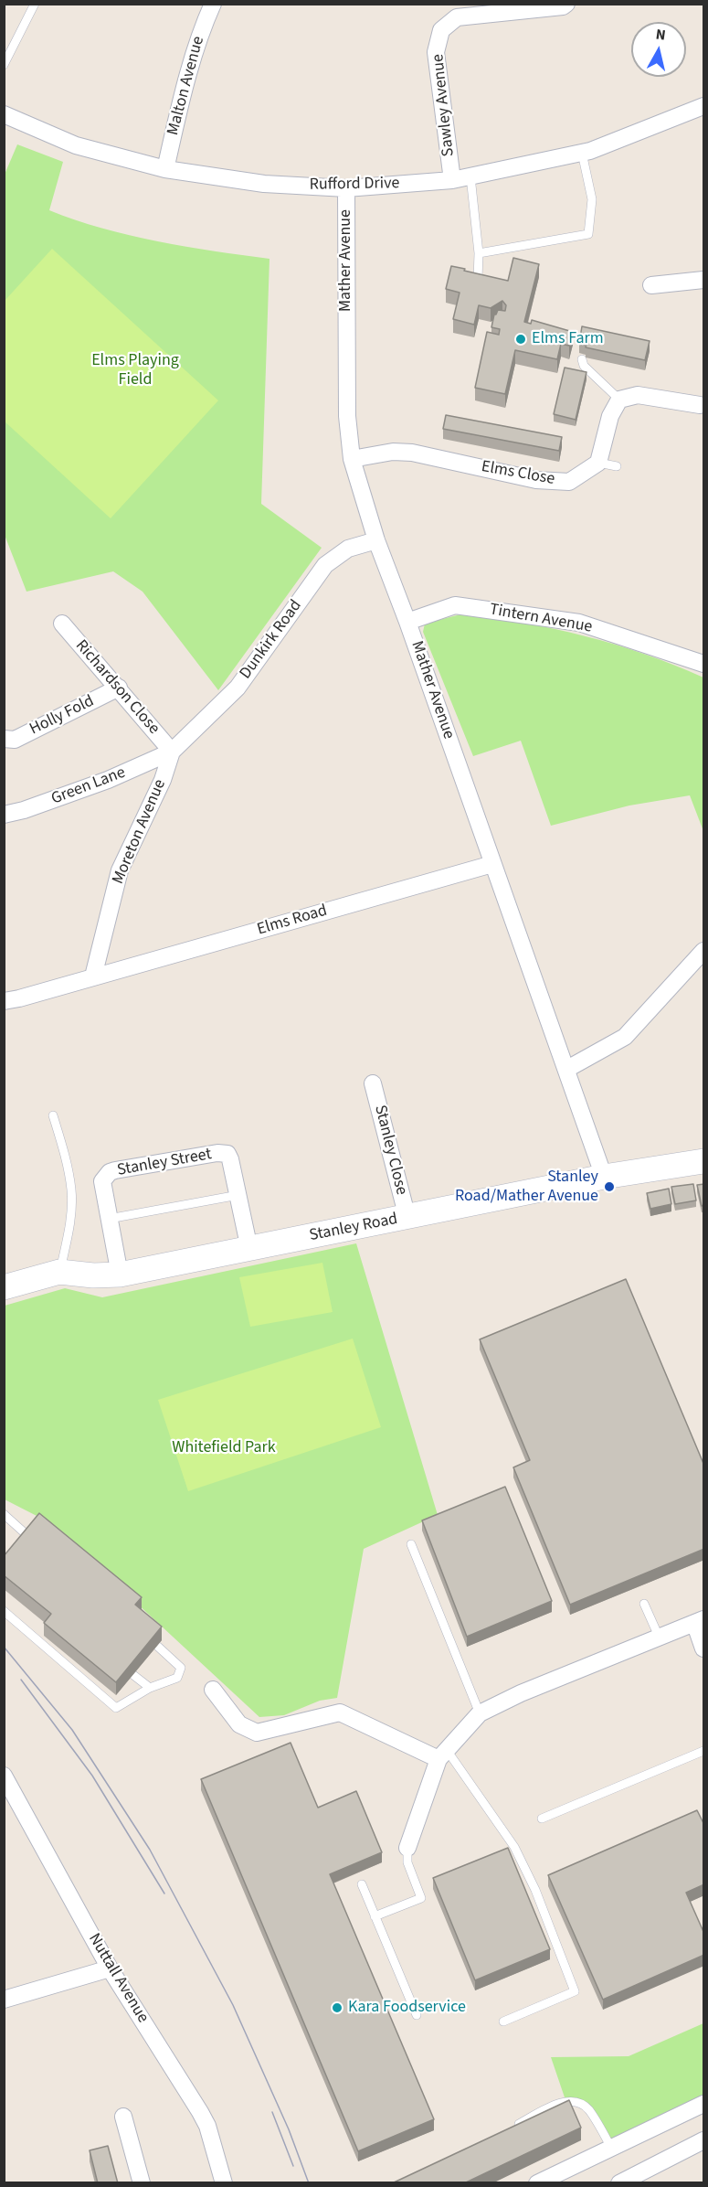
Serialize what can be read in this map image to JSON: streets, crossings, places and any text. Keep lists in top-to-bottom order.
{
  "streets": {
    "street": [
      "Malton Avenue",
      "Sawley Avenue",
      "Rufford Drive",
      "Mather Avenue",
      "Elms Close",
      "Tintern Avenue",
      "Dunkirk Road",
      "Richardson Close",
      "Holly Fold",
      "Green Lane",
      "Moreton Avenue",
      "Elms Road",
      "Stanley Close",
      "Stanley Street",
      "Stanley Road",
      "Nuttall Avenue"
    ]
  },
  "crossings": [
    ["Malton Avenue", "Rufford Drive"],
    ["Sawley Avenue", "Rufford Drive"],
    ["Rufford Drive", "Mather Avenue"],
    ["Mather Avenue", "Elms Close"],
    ["Mather Avenue", "Tintern Avenue"],
    ["Mather Avenue", "Dunkirk Road"],
    ["Mather Avenue", "Elms Road"],
    ["Mather Avenue", "Stanley Road"],
    ["Dunkirk Road", "Richardson Close"],
    ["Dunkirk Road", "Green Lane"],
    ["Dunkirk Road", "Moreton Avenue"],
    ["Richardson Close", "Holly Fold"],
    ["Richardson Close", "Green Lane"],
    ["Richardson Close", "Moreton Avenue"],
    ["Green Lane", "Moreton Avenue"],
    ["Moreton Avenue", "Elms Road"],
    ["Stanley Close", "Stanley Road"],
    ["Stanley Street", "Stanley Road"]
  ],
  "parks": ["Elms Playing Field", "Whitefield Park"],
  "places": ["Elms Farm", "Stanley Road/Mather Avenue", "Kara Foodservice"],
  "north": "top"
}
